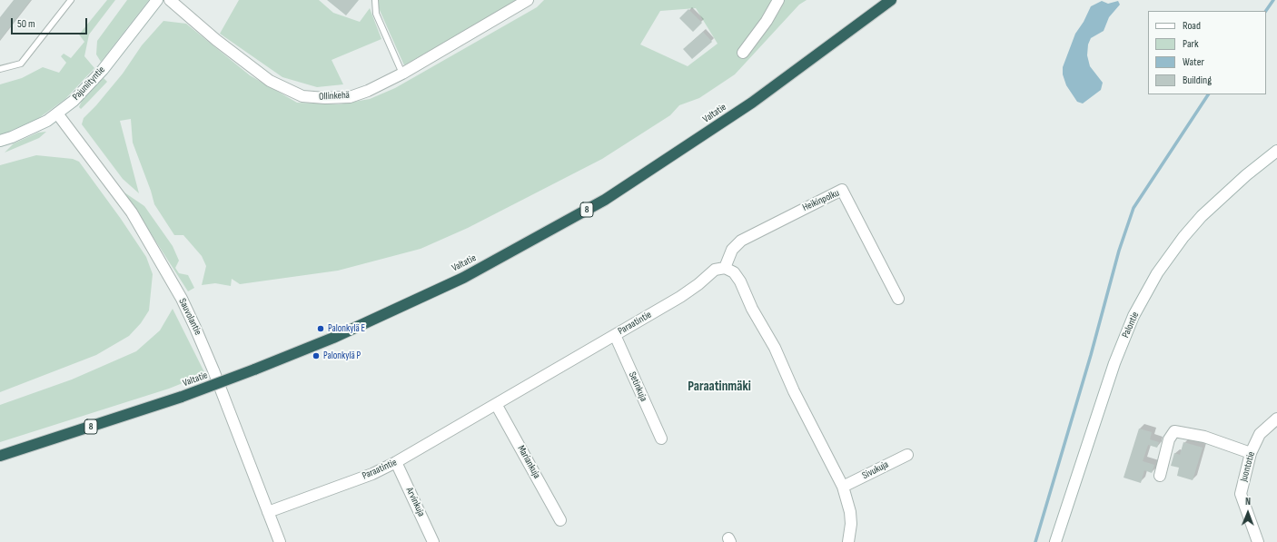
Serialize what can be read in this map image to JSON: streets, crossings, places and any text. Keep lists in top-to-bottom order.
{
  "streets": {
    "highway": ["Valtatie", "8"],
    "street": [
      "Pajuniityntie",
      "Ollinkehä",
      "Heikinpolku",
      "Sauvolantie",
      "Paraatintie",
      "Palontie",
      "Setinkuja",
      "Mariankuja",
      "Juontotie",
      "Sivukuja",
      "Arvinkuja"
    ]
  },
  "crossings": [
    ["Pajuniityntie", "Sauvolantie"],
    ["Heikinpolku", "Paraatintie"],
    ["Sauvolantie", "Paraatintie"],
    ["Paraatintie", "Setinkuja"],
    ["Paraatintie", "Mariankuja"],
    ["Paraatintie", "Arvinkuja"]
  ],
  "districts": ["Paraatinmäki"],
  "places": ["Palonkylä E", "Palonkylä P"],
  "legend": [
    "Road",
    "Park",
    "Water",
    "Building"
  ],
  "scale_bar": "50 m",
  "north": "top"
}
